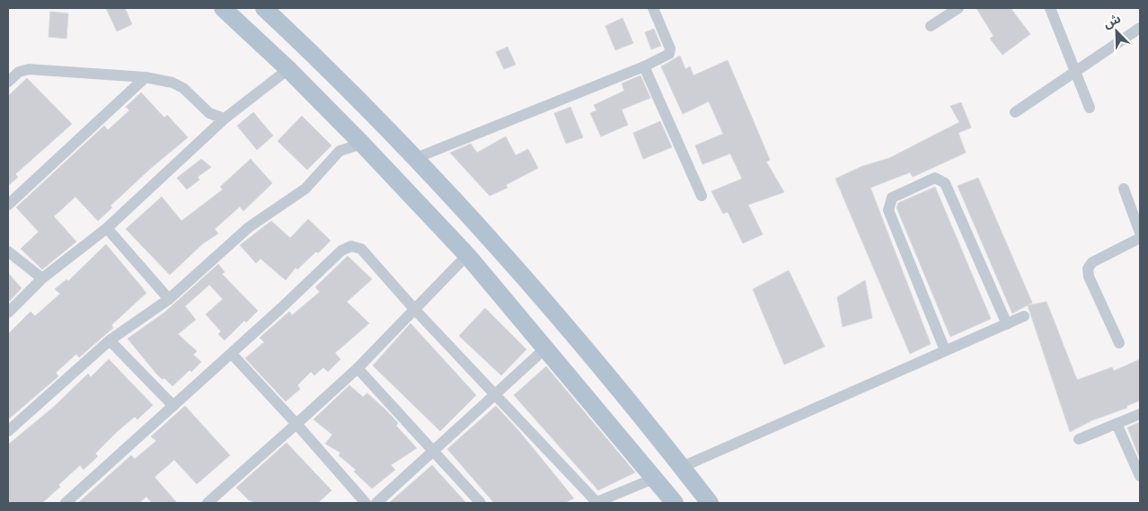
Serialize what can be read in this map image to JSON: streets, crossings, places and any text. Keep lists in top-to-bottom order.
{
  "north": "top left"
}
